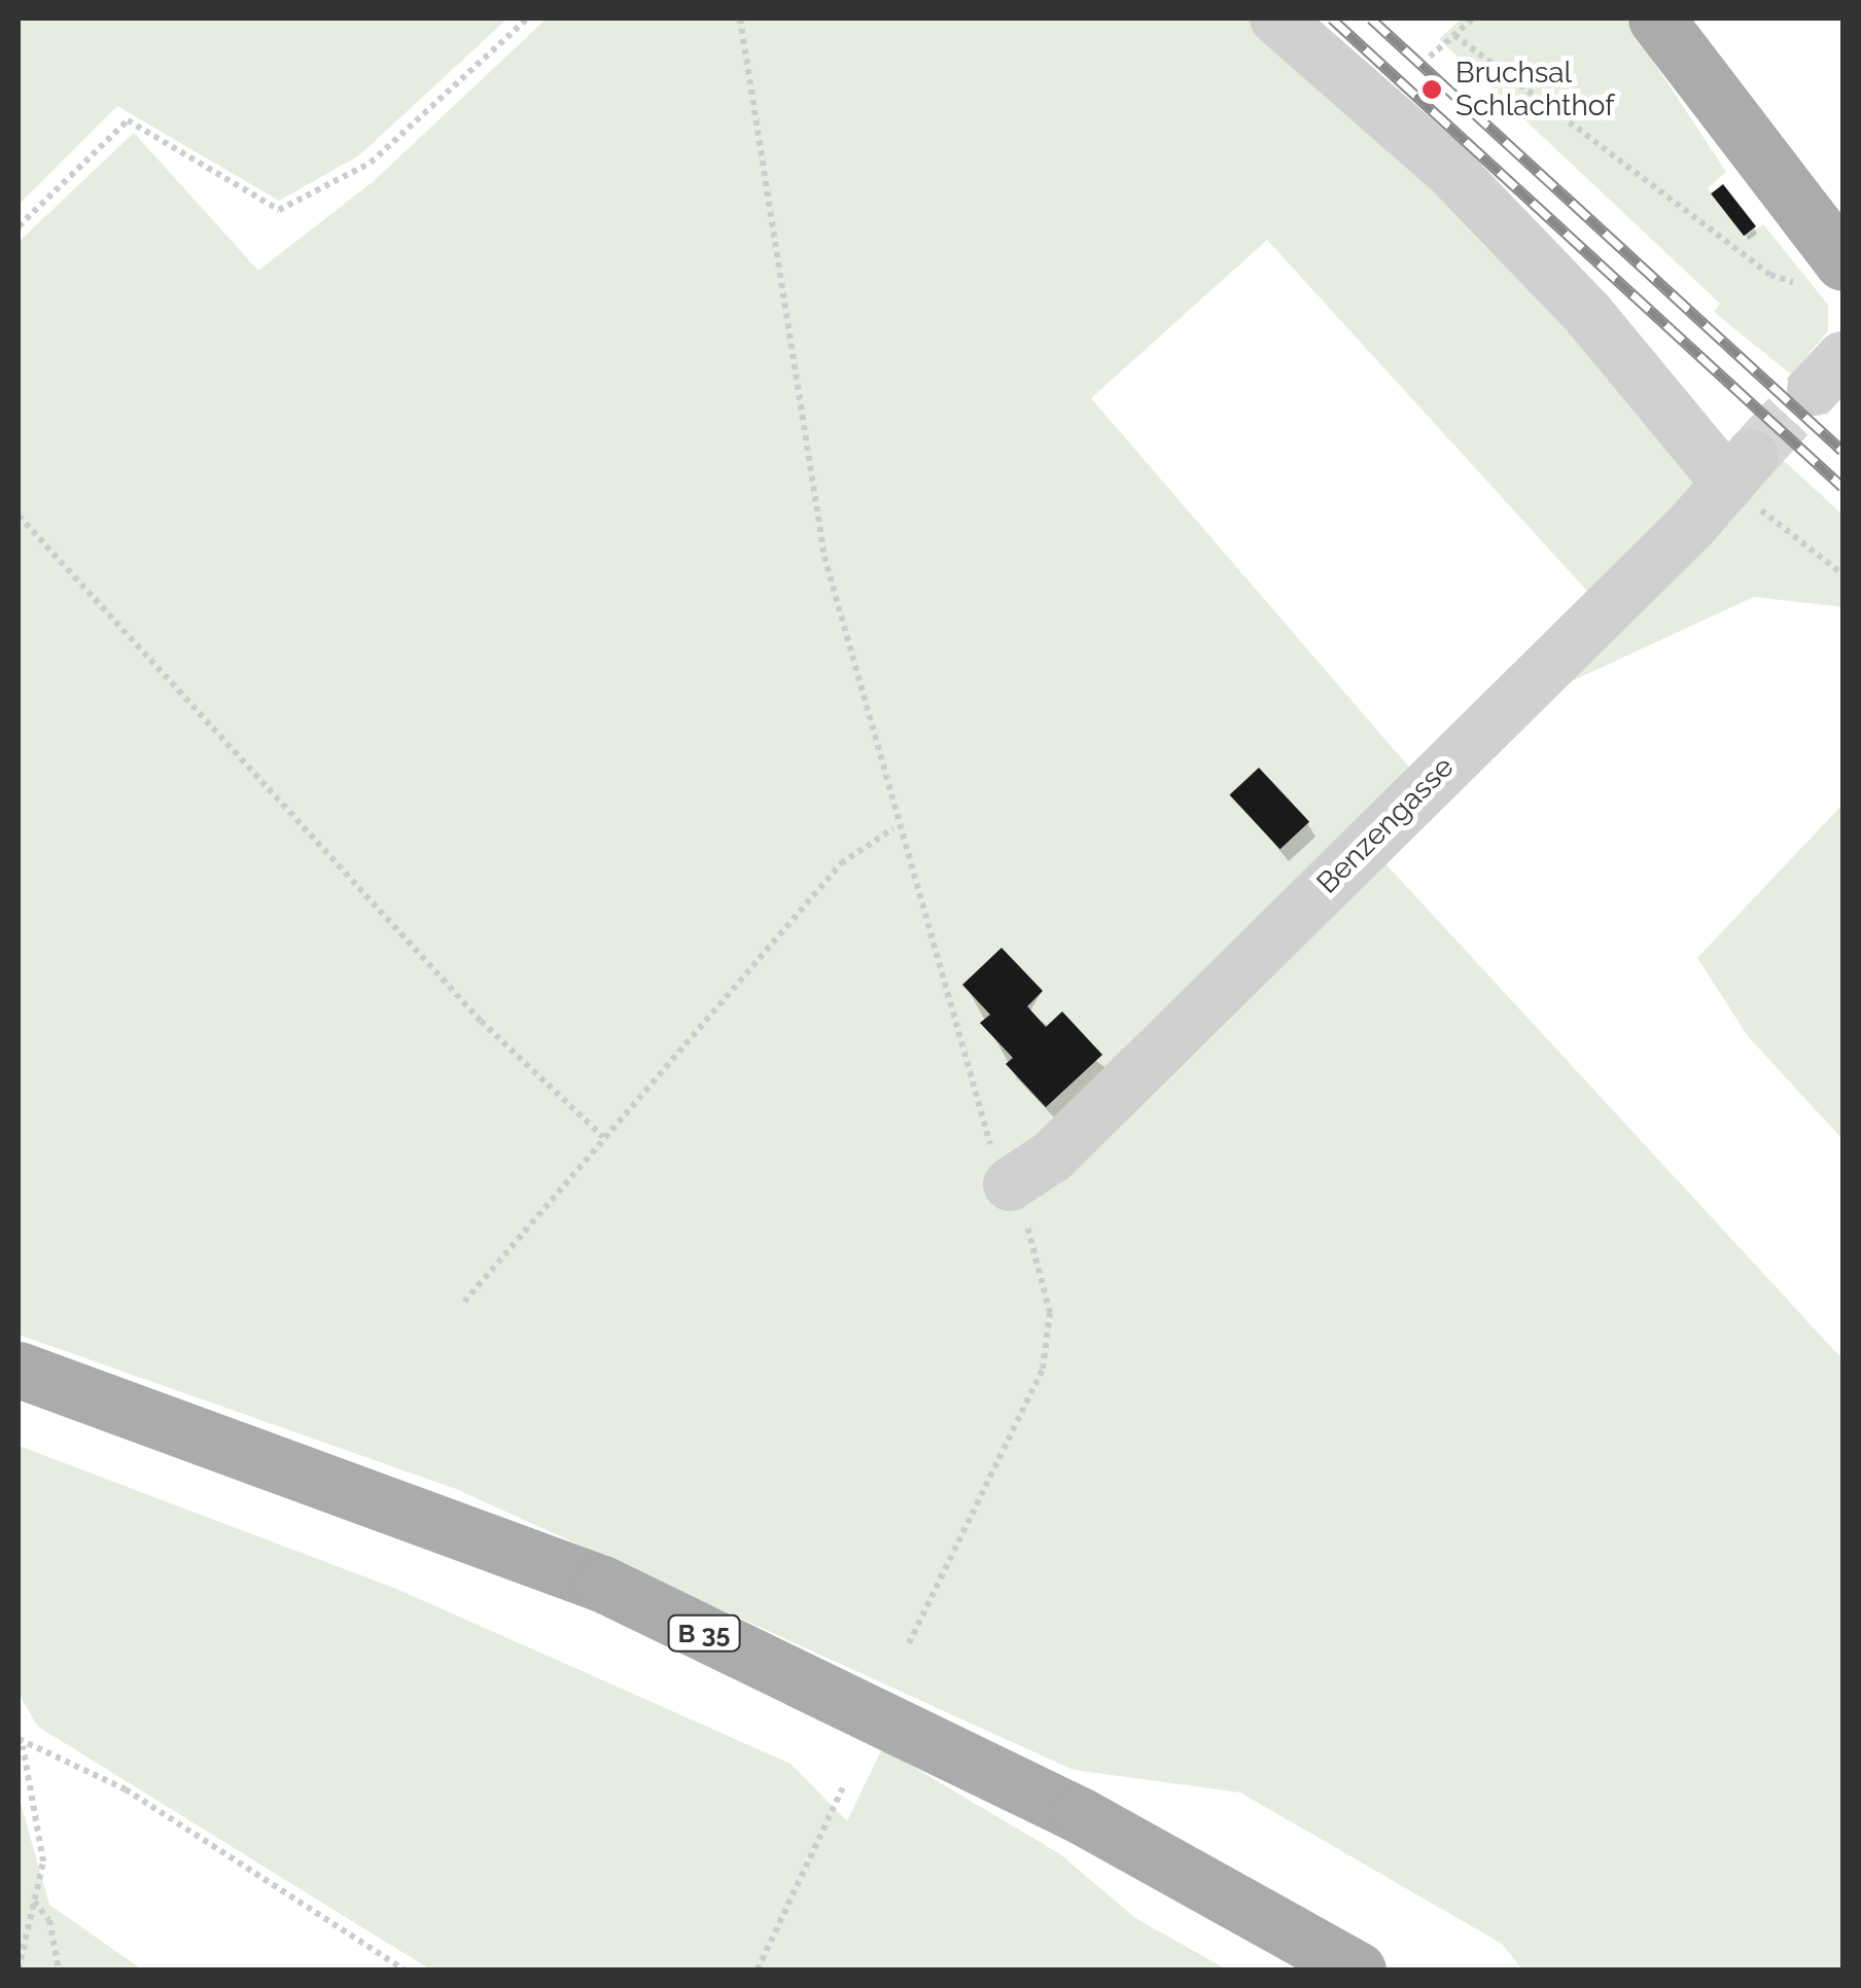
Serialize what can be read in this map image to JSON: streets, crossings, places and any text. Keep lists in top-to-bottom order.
{
  "streets": {
    "main road": ["B 35"],
    "lane": ["Benzengasse"]
  },
  "places": ["Bruchsal Schlachthof"]
}
